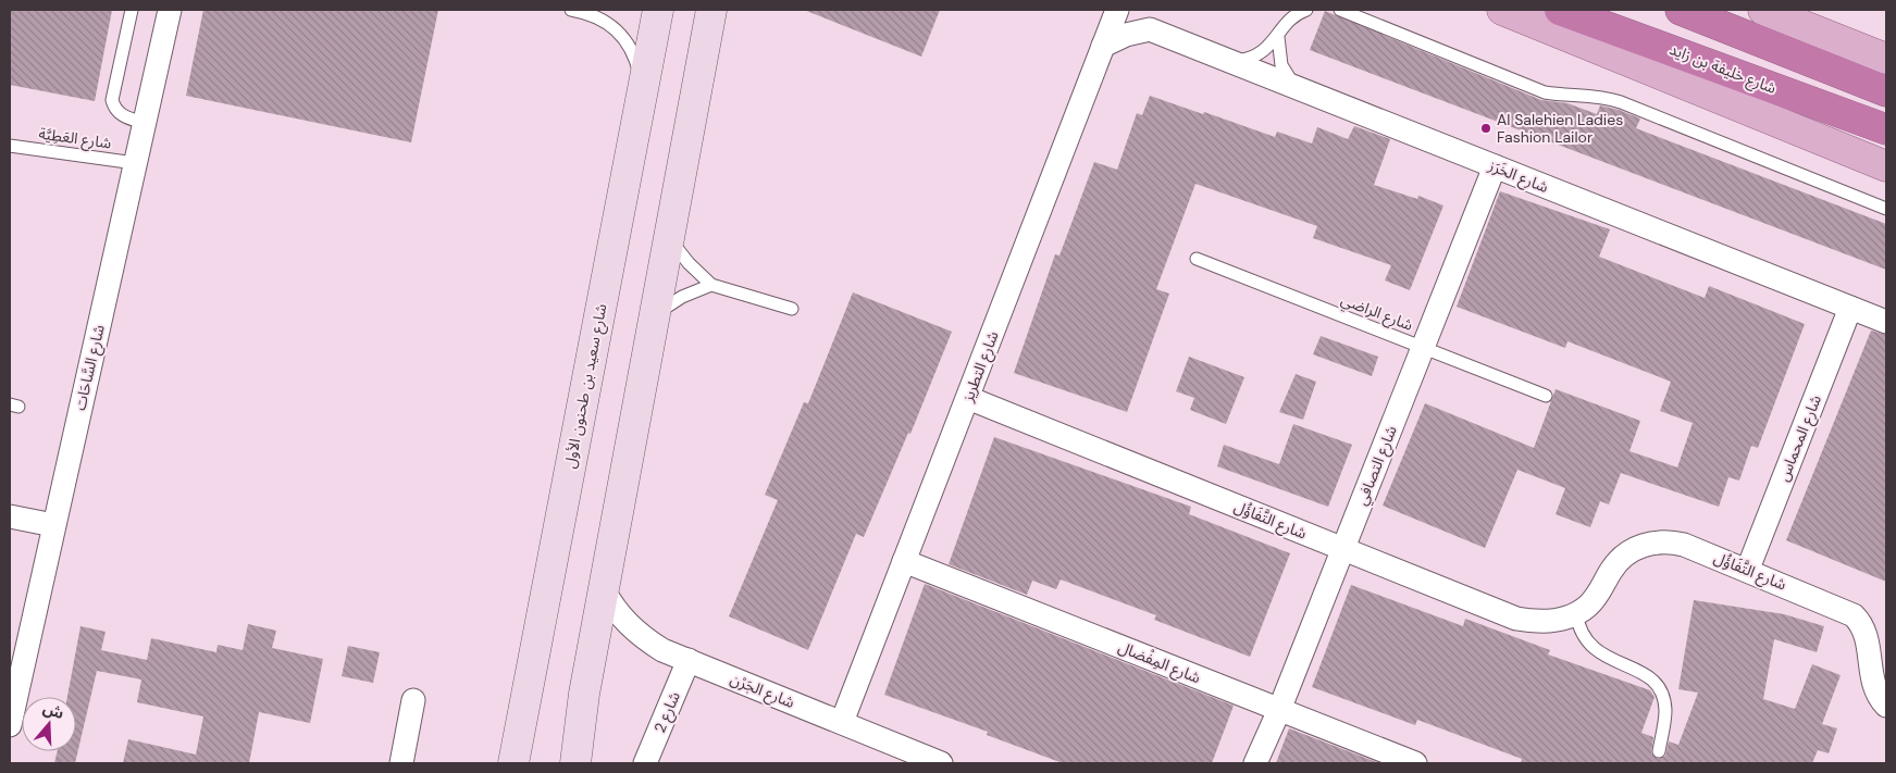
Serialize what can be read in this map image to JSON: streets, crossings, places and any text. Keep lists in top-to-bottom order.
{
  "streets": {
    "highway": ["شارع خليفة بن زايد"],
    "main road": ["شارع سعيد بن طحنون الأول"],
    "street": [
      "شارع الخَرَز",
      "شارع التطريز",
      "شارع السَّاحَات",
      "شارع المحماس",
      "شارع التصافي",
      "شارع التَّفَاؤُل",
      "شارع المِفْضال",
      "شارع الجَرْن",
      "شارع 2"
    ],
    "lane": ["شارع العَطِيَّة", "شارع الراضي"]
  },
  "crossings": [
    ["شارع العَطِيَّة", "شارع السَّاحَات"],
    ["شارع الخَرَز", "شارع التطريز"],
    ["شارع الخَرَز", "شارع المحماس"],
    ["شارع الخَرَز", "شارع التصافي"],
    ["شارع الراضي", "شارع التصافي"],
    ["شارع التطريز", "شارع التَّفَاؤُل"],
    ["شارع التطريز", "شارع المِفْضال"],
    ["شارع التطريز", "شارع الجَرْن"],
    ["شارع المحماس", "شارع التَّفَاؤُل"],
    ["شارع التصافي", "شارع التَّفَاؤُل"],
    ["شارع التصافي", "شارع المِفْضال"],
    ["شارع الجَرْن", "شارع 2"]
  ],
  "places": ["Al Salehien Ladies Fashion Lailor"],
  "north": "top"
}
